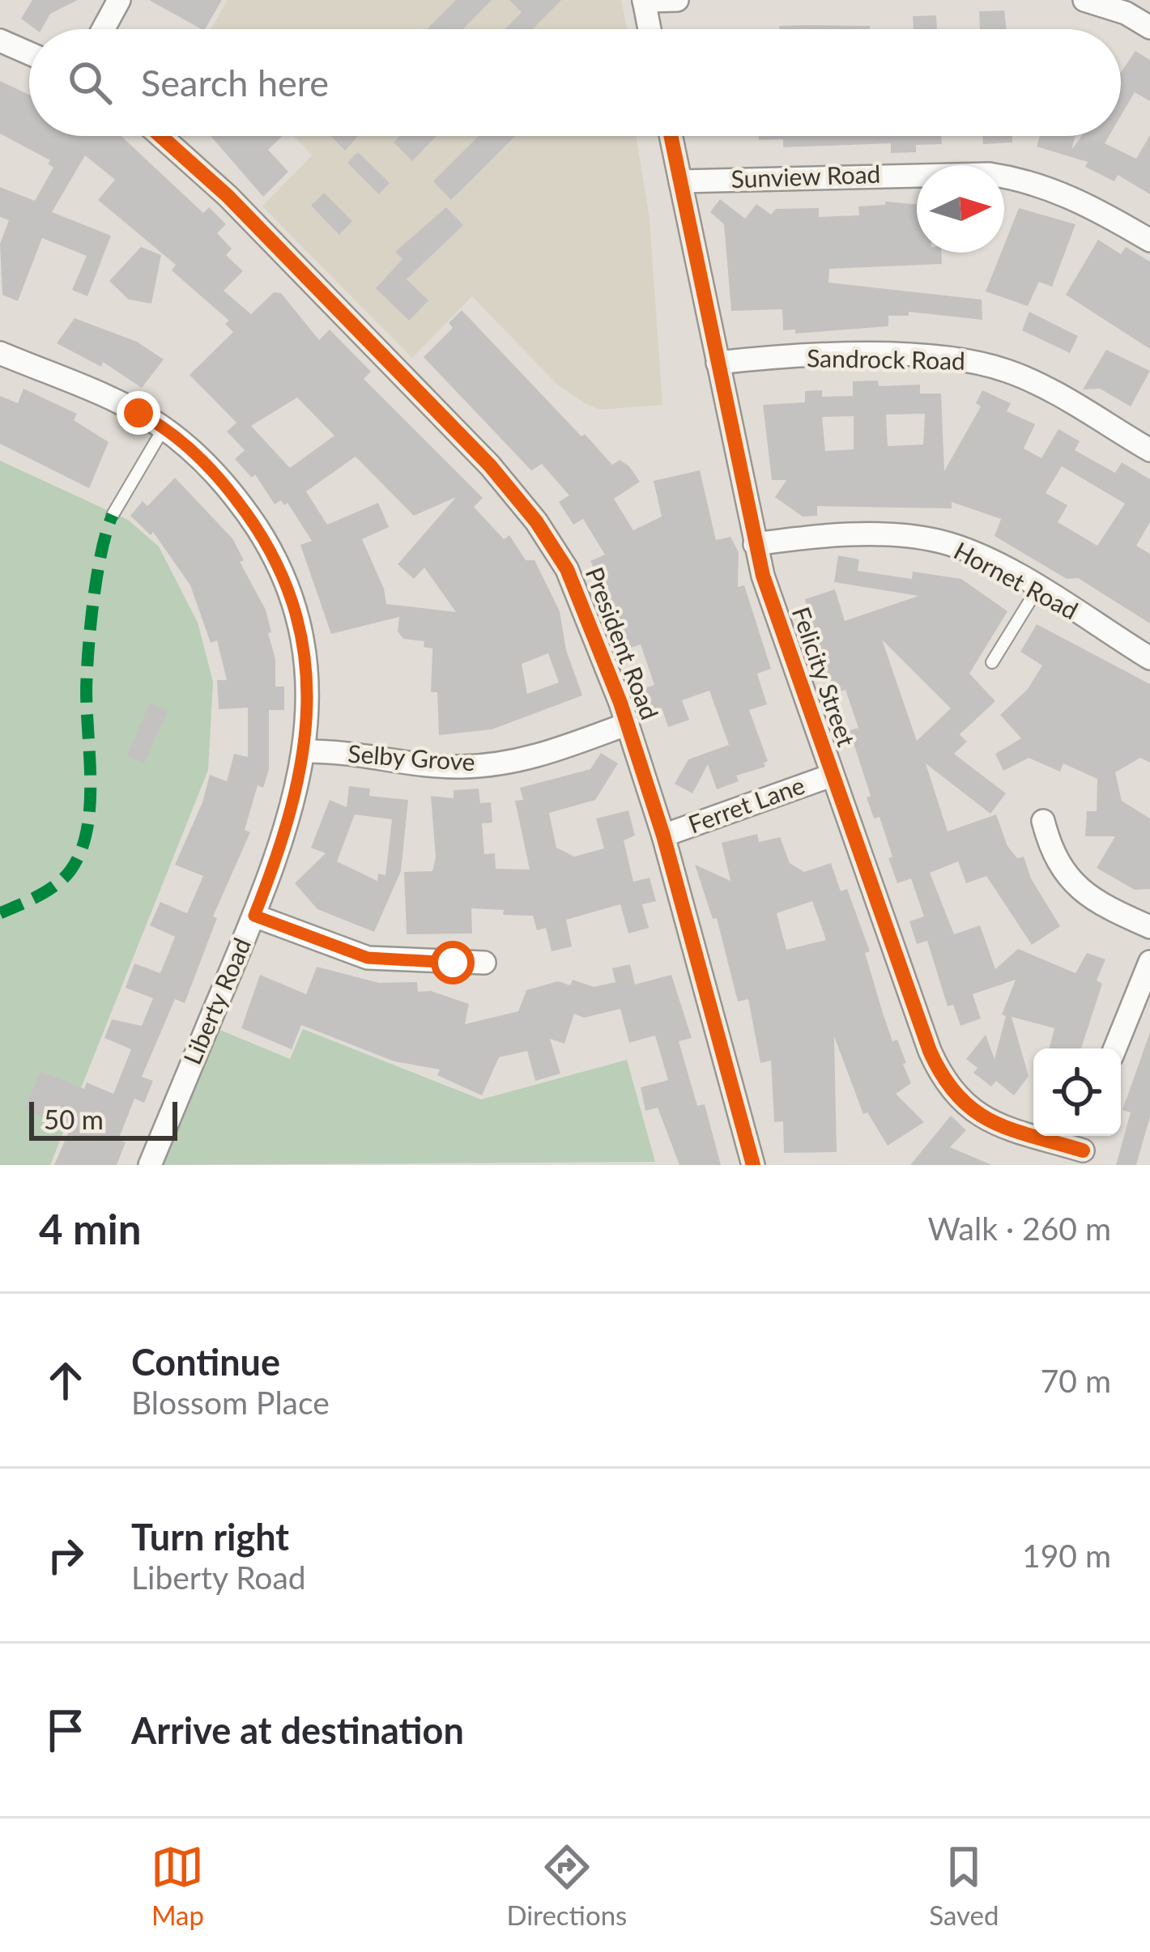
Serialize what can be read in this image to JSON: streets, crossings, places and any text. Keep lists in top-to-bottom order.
{
  "streets": {
    "street": [
      "Sunview Road",
      "Sandrock Road",
      "Hornet Road",
      "President Road",
      "Felicity Street",
      "Selby Grove",
      "Ferret Lane",
      "Liberty Road"
    ]
  },
  "crossings": [
    ["Sunview Road", "Felicity Street"],
    ["Sandrock Road", "Felicity Street"],
    ["Hornet Road", "Felicity Street"],
    ["President Road", "Selby Grove"],
    ["President Road", "Ferret Lane"],
    ["Felicity Street", "Ferret Lane"],
    ["Selby Grove", "Liberty Road"]
  ],
  "scale_bar": "50 m",
  "north": "right",
  "page": {
    "search": "Search here",
    "scale": "50 m",
    "heading": ["4 min", "Walk · 260 m"],
    "list": [
      ["Continue", "Blossom Place", "70 m"],
      ["Turn right", "Liberty Road", "190 m"],
      "Arrive at destination"
    ],
    "nav": ["Map", "Directions", "Saved"]
  }
}
